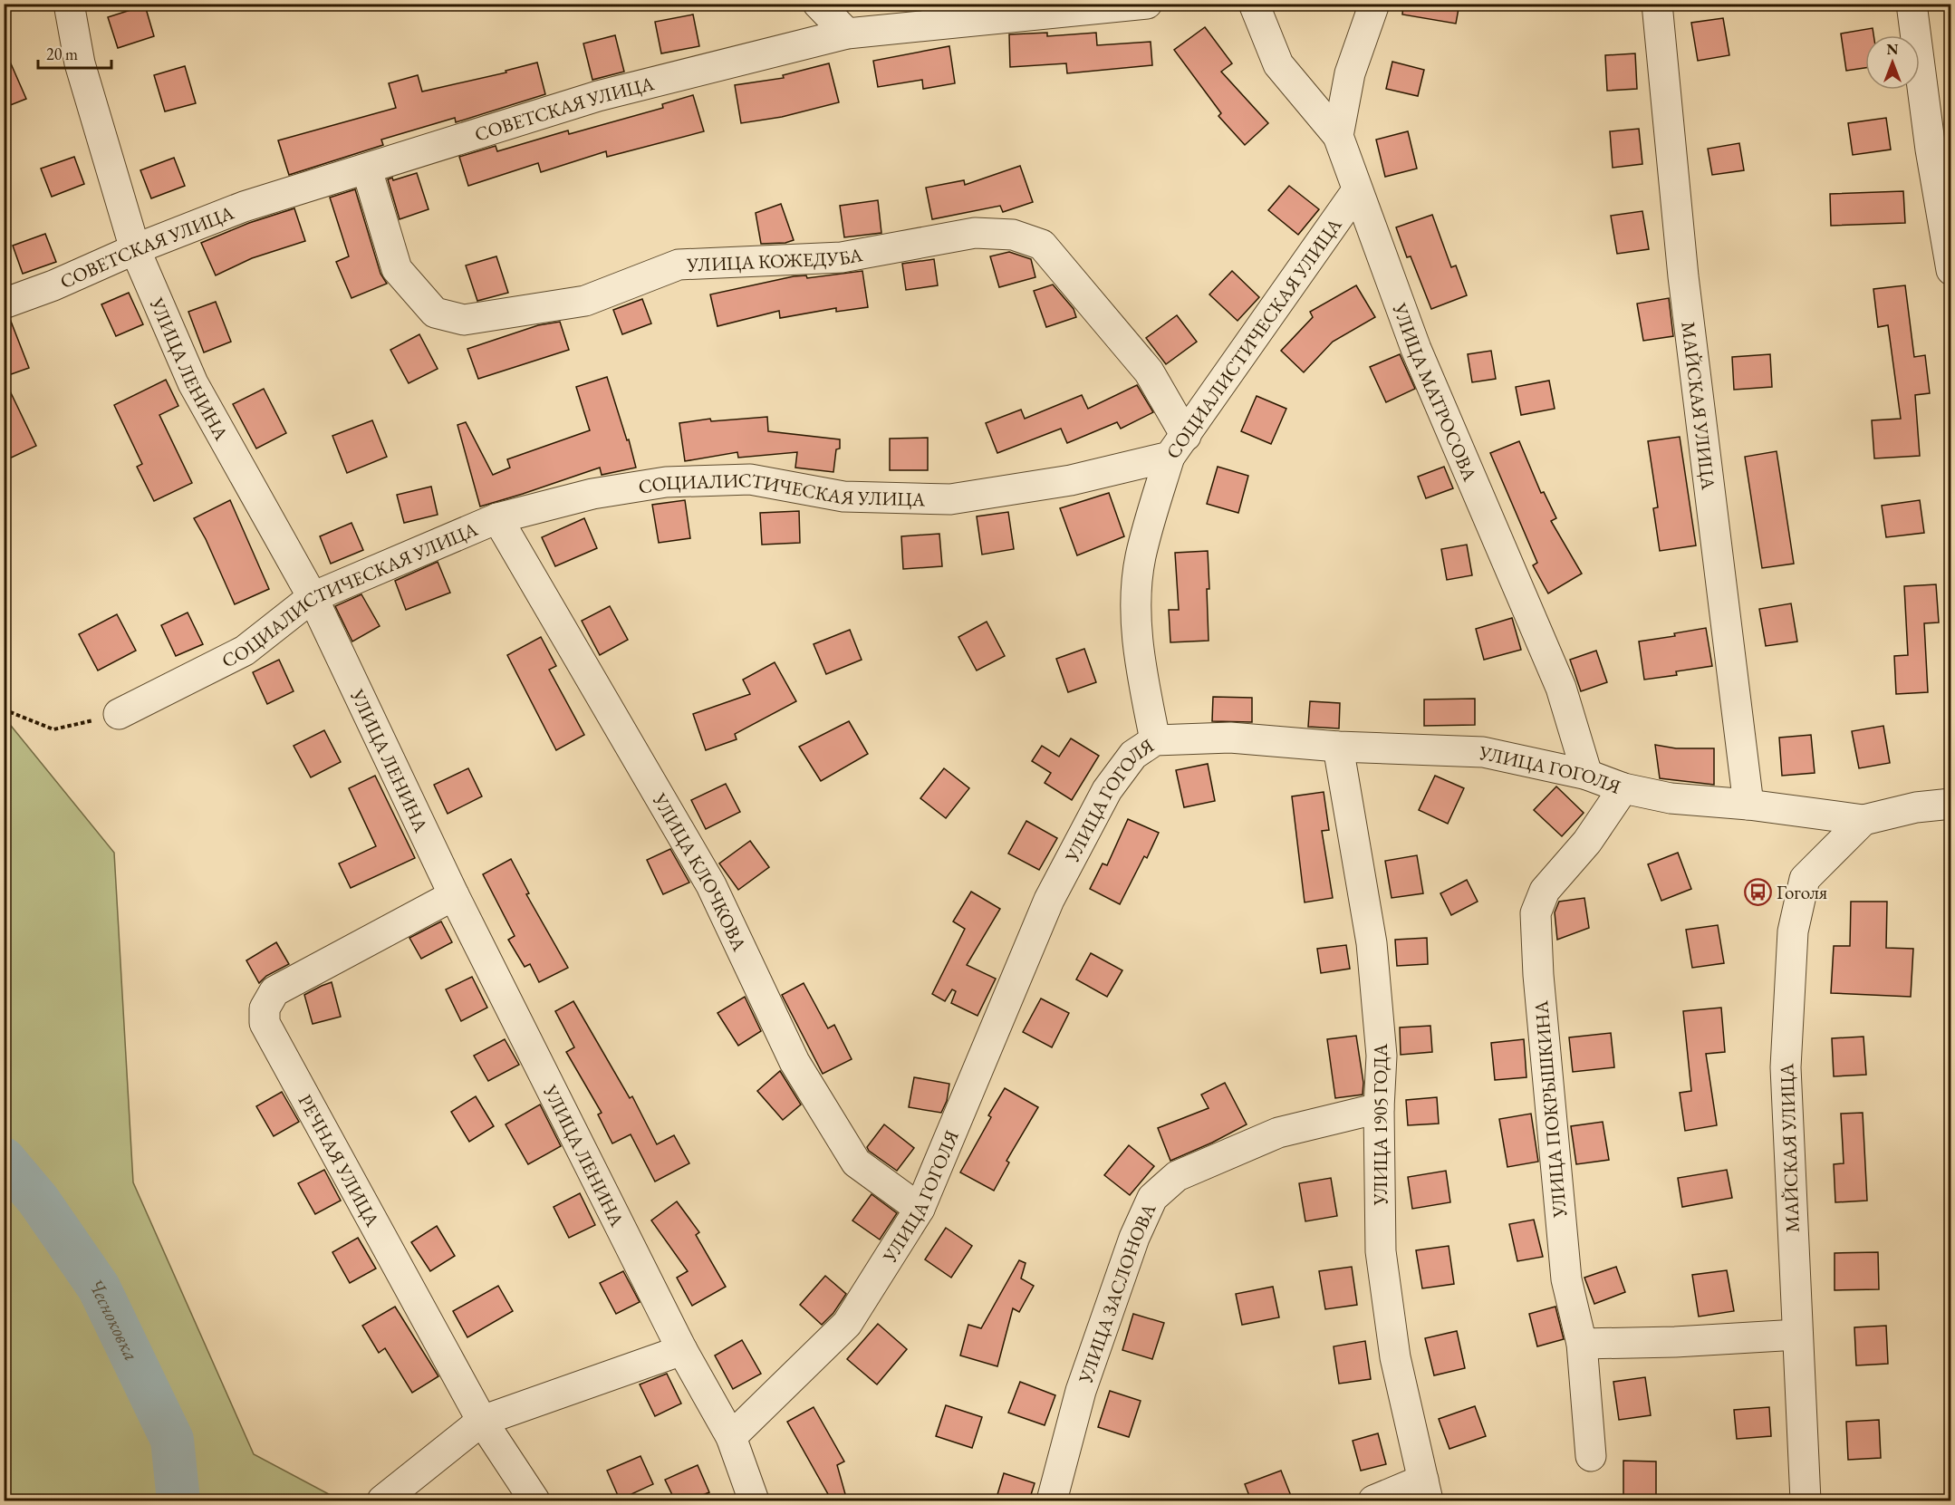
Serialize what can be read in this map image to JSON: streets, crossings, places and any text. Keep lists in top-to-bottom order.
{
  "streets": {
    "street": [
      "СОВЕТСКАЯ УЛИЦА",
      "УЛИЦА КОЖЕДУБА",
      "СОЦИАЛИСТИЧЕСКАЯ УЛИЦА",
      "УЛИЦА ЛЕНИНА",
      "УЛИЦА МАТРОСОВА",
      "МАЙСКАЯ УЛИЦА",
      "УЛИЦА ГОГОЛЯ",
      "УЛИЦА КЛОЧКОВА",
      "УЛИЦА ПОКРЫШКИНА",
      "УЛИЦА 1905 ГОДА",
      "РЕЧНАЯ УЛИЦА",
      "УЛИЦА ЗАСЛОНОВА"
    ]
  },
  "crossings": [
    ["СОВЕТСКАЯ УЛИЦА", "УЛИЦА КОЖЕДУБА"],
    ["СОВЕТСКАЯ УЛИЦА", "УЛИЦА ЛЕНИНА"],
    ["УЛИЦА КОЖЕДУБА", "СОЦИАЛИСТИЧЕСКАЯ УЛИЦА"],
    ["СОЦИАЛИСТИЧЕСКАЯ УЛИЦА", "УЛИЦА ЛЕНИНА"],
    ["СОЦИАЛИСТИЧЕСКАЯ УЛИЦА", "УЛИЦА МАТРОСОВА"],
    ["СОЦИАЛИСТИЧЕСКАЯ УЛИЦА", "УЛИЦА КЛОЧКОВА"],
    ["УЛИЦА ЛЕНИНА", "УЛИЦА ГОГОЛЯ"],
    ["УЛИЦА ЛЕНИНА", "РЕЧНАЯ УЛИЦА"],
    ["УЛИЦА МАТРОСОВА", "УЛИЦА ГОГОЛЯ"],
    ["МАЙСКАЯ УЛИЦА", "УЛИЦА ГОГОЛЯ"],
    ["УЛИЦА ГОГОЛЯ", "УЛИЦА КЛОЧКОВА"],
    ["УЛИЦА ГОГОЛЯ", "УЛИЦА ПОКРЫШКИНА"],
    ["УЛИЦА ГОГОЛЯ", "УЛИЦА 1905 ГОДА"],
    ["УЛИЦА 1905 ГОДА", "УЛИЦА ЗАСЛОНОВА"]
  ],
  "water": ["Чесноковка"],
  "places": {
    "bus stop": ["Гоголя"]
  },
  "scale_bar": "20 m",
  "north": "top"
}
